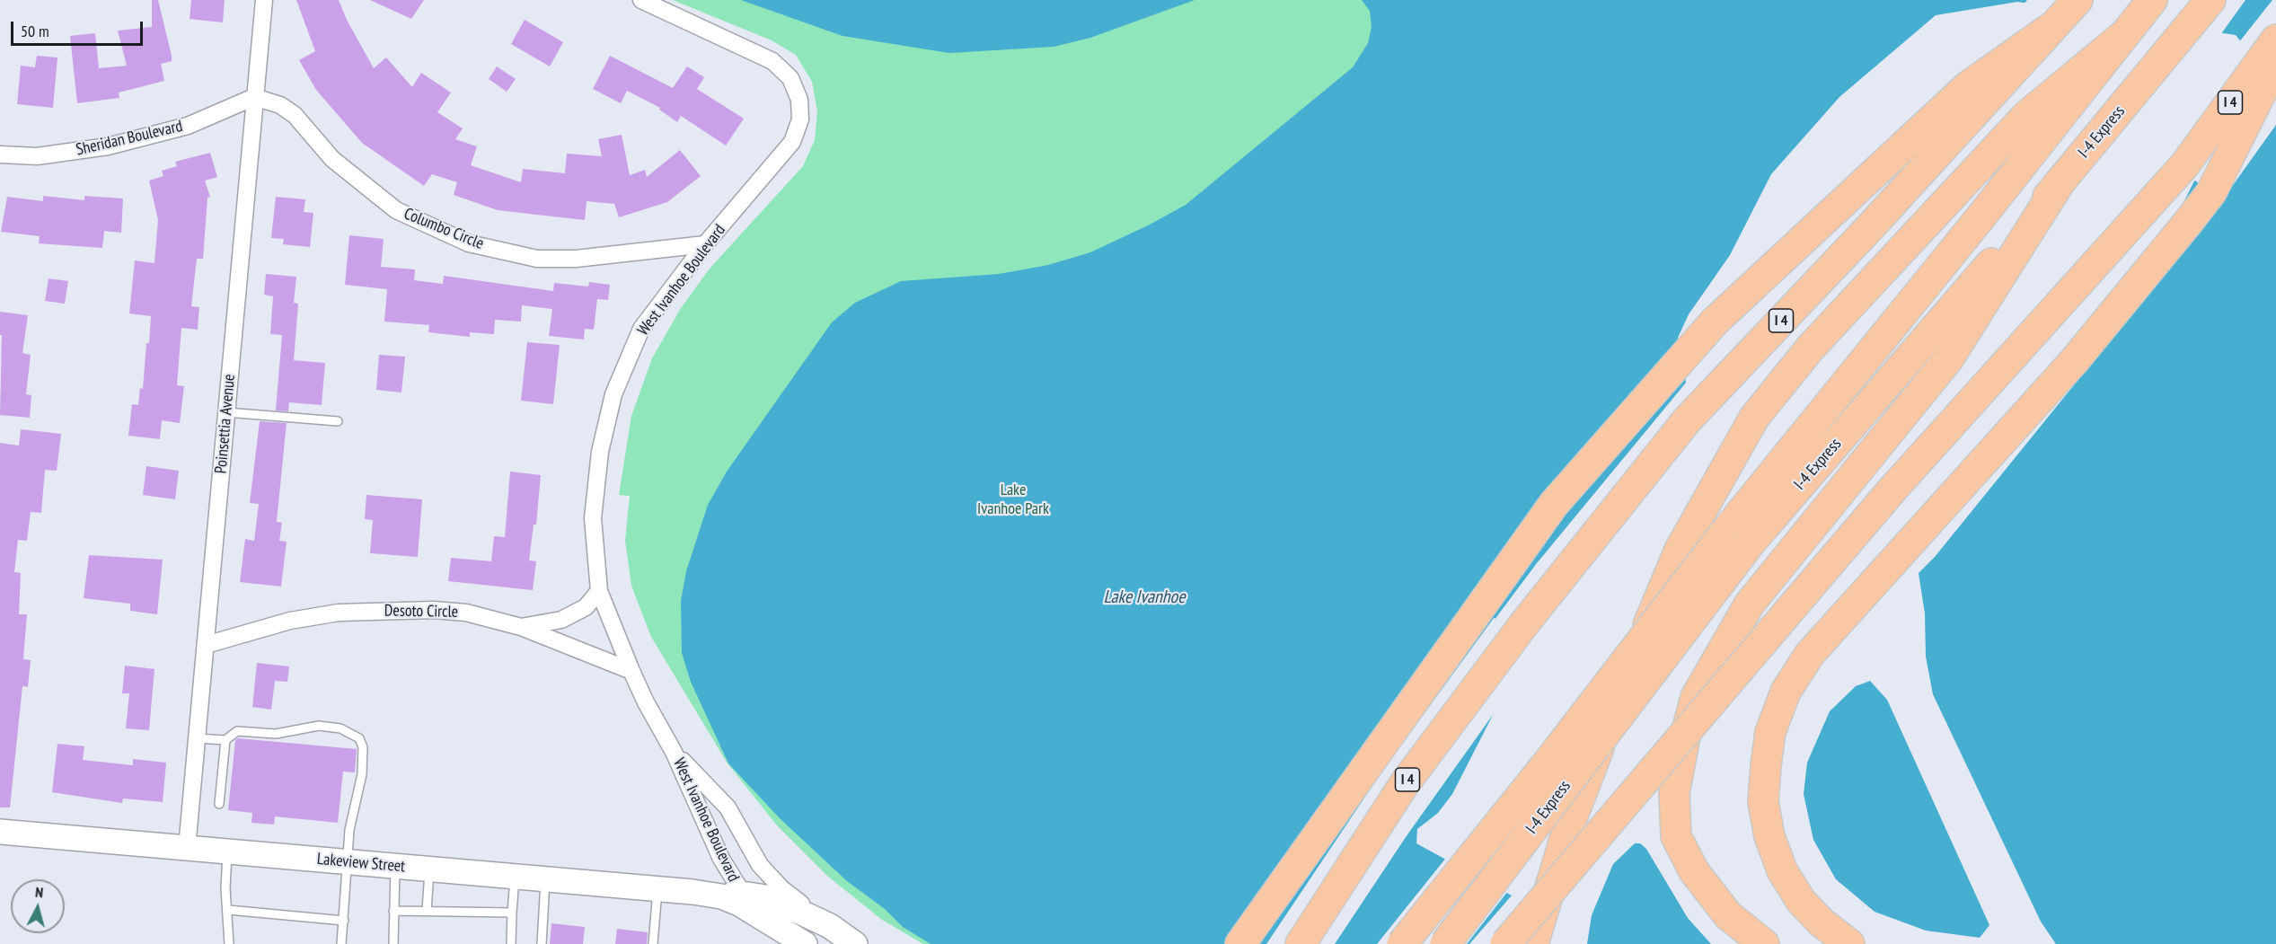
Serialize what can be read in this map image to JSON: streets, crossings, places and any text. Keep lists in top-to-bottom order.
{
  "streets": {
    "highway": ["I 4", "I-4 Express"],
    "street": [
      "Sheridan Boulevard",
      "Columbo Circle",
      "West Ivanhoe Boulevard",
      "Poinsettia Avenue",
      "Desoto Circle",
      "Lakeview Street"
    ]
  },
  "crossings": [
    ["Sheridan Boulevard", "Columbo Circle"],
    ["Sheridan Boulevard", "Poinsettia Avenue"],
    ["Columbo Circle", "West Ivanhoe Boulevard"],
    ["Columbo Circle", "Poinsettia Avenue"],
    ["West Ivanhoe Boulevard", "Desoto Circle"],
    ["West Ivanhoe Boulevard", "Lakeview Street"],
    ["Poinsettia Avenue", "Desoto Circle"],
    ["Poinsettia Avenue", "Lakeview Street"]
  ],
  "water": ["Lake Ivanhoe"],
  "parks": ["Lake Ivanhoe Park"],
  "scale_bar": "50 m",
  "north": "top"
}
